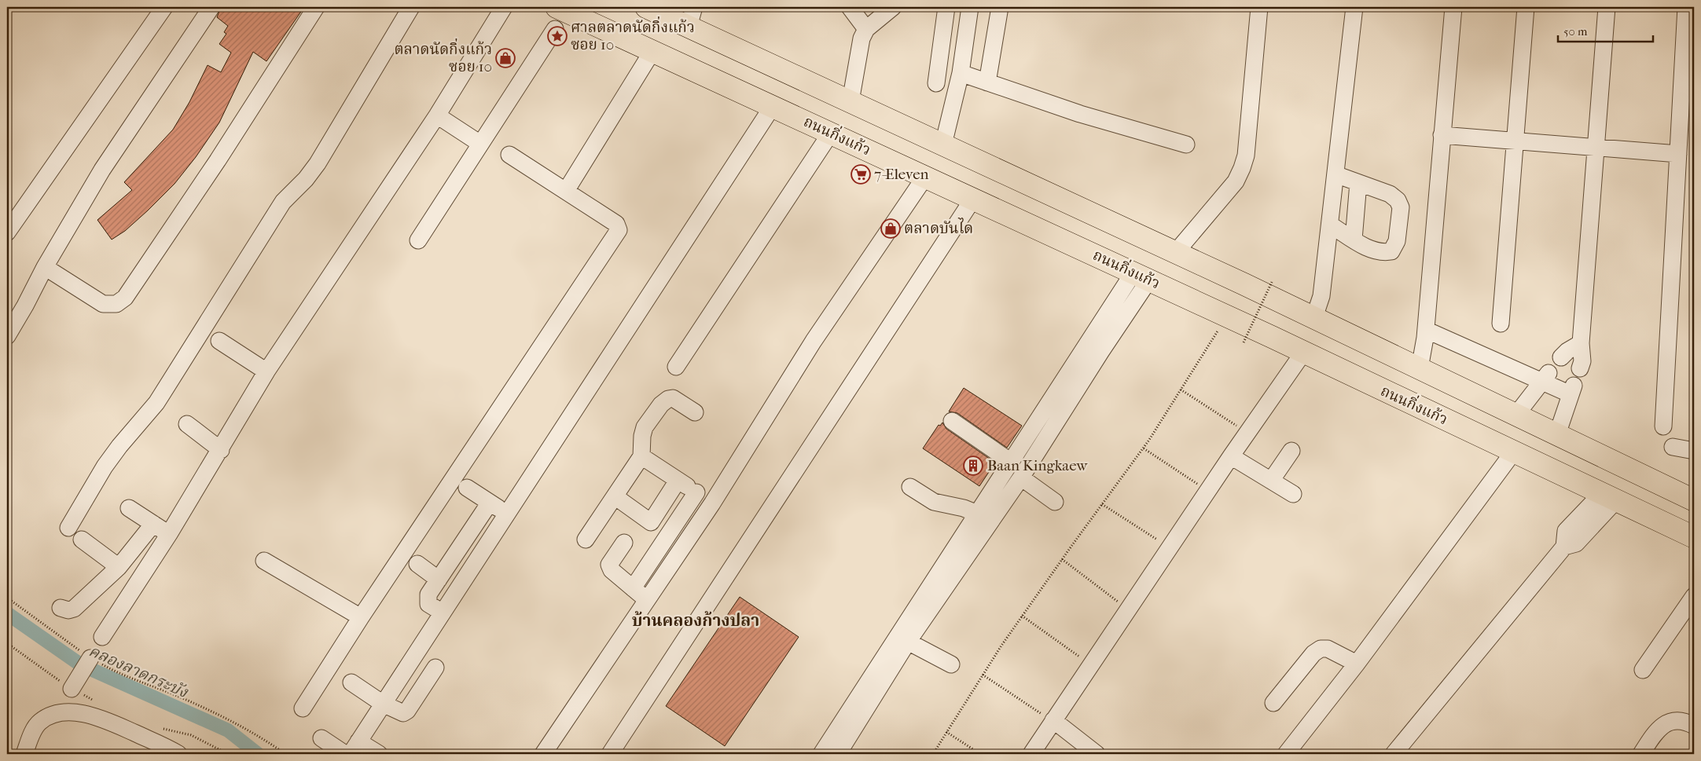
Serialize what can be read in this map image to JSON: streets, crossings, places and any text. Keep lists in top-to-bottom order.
{
  "streets": {
    "main road": ["ถนนกิ่งแก้ว"]
  },
  "districts": ["บ้านคลองก้างปลา"],
  "water": ["คลองลาดกระบัง"],
  "places": {
    "place": ["ศาลตลาดนัดกิ่งแก้ว ซอย 10"],
    "shop": ["ตลาดนัดกิ่งแก้ว ซอย 10", "ตลาดบันได"],
    "supermarket": ["7-Eleven"],
    "building": ["Baan Kingkaew"]
  },
  "scale_bar": "50 m"
}
